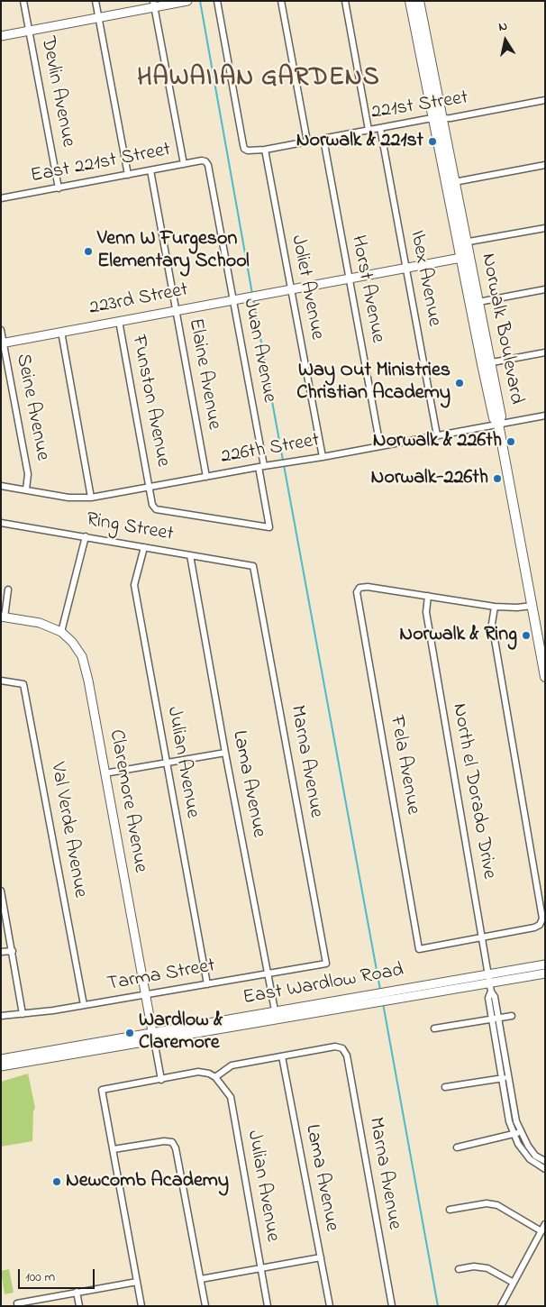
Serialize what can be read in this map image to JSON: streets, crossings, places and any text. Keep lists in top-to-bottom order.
{
  "streets": {
    "main road": ["Norwalk Boulevard"],
    "street": [
      "Devlin Avenue",
      "221st Street",
      "East 221st Street",
      "Ibex Avenue",
      "Joliet Avenue",
      "Horst Avenue",
      "223rd Street",
      "Juan Avenue",
      "Elaine Avenue",
      "Funston Avenue",
      "Seine Avenue",
      "226th Street",
      "Ring Street",
      "Marna Avenue",
      "Julian Avenue",
      "Fela Avenue",
      "Lama Avenue",
      "North el Dorado Drive",
      "Claremore Avenue",
      "Val Verde Avenue",
      "Tarma Street",
      "East Wardlow Road"
    ]
  },
  "crossings": [
    ["Devlin Avenue", "East 221st Street"],
    ["221st Street", "Ibex Avenue"],
    ["221st Street", "Joliet Avenue"],
    ["221st Street", "Horst Avenue"],
    ["221st Street", "Norwalk Boulevard"],
    ["East 221st Street", "Juan Avenue"],
    ["East 221st Street", "Elaine Avenue"],
    ["Ibex Avenue", "223rd Street"],
    ["Ibex Avenue", "226th Street"],
    ["Joliet Avenue", "223rd Street"],
    ["Joliet Avenue", "226th Street"],
    ["Horst Avenue", "223rd Street"],
    ["Horst Avenue", "226th Street"],
    ["223rd Street", "Norwalk Boulevard"],
    ["223rd Street", "Juan Avenue"],
    ["223rd Street", "Elaine Avenue"],
    ["223rd Street", "Funston Avenue"],
    ["223rd Street", "Seine Avenue"],
    ["Norwalk Boulevard", "226th Street"],
    ["Juan Avenue", "Funston Avenue"],
    ["Juan Avenue", "226th Street"],
    ["Elaine Avenue", "226th Street"],
    ["Funston Avenue", "226th Street"],
    ["Seine Avenue", "226th Street"],
    ["Ring Street", "Marna Avenue"],
    ["Ring Street", "Julian Avenue"],
    ["Ring Street", "Lama Avenue"],
    ["Marna Avenue", "Lama Avenue"],
    ["Marna Avenue", "Tarma Street"],
    ["Julian Avenue", "Tarma Street"],
    ["Fela Avenue", "North el Dorado Drive"],
    ["Lama Avenue", "Tarma Street"],
    ["Lama Avenue", "East Wardlow Road"],
    ["North el Dorado Drive", "East Wardlow Road"],
    ["Claremore Avenue", "Tarma Street"],
    ["Claremore Avenue", "East Wardlow Road"],
    ["Val Verde Avenue", "Tarma Street"]
  ],
  "districts": ["HAWAIIAN GARDENS"],
  "places": [
    "Norwalk & 221st",
    "Venn W Furgeson Elementary School",
    "Way Out Ministries Christian Academy",
    "Norwalk & 226th",
    "Norwalk-226th",
    "Norwalk & Ring",
    "Wardlow & Claremore",
    "Newcomb Academy"
  ],
  "scale_bar": "100 m",
  "north": "top"
}
